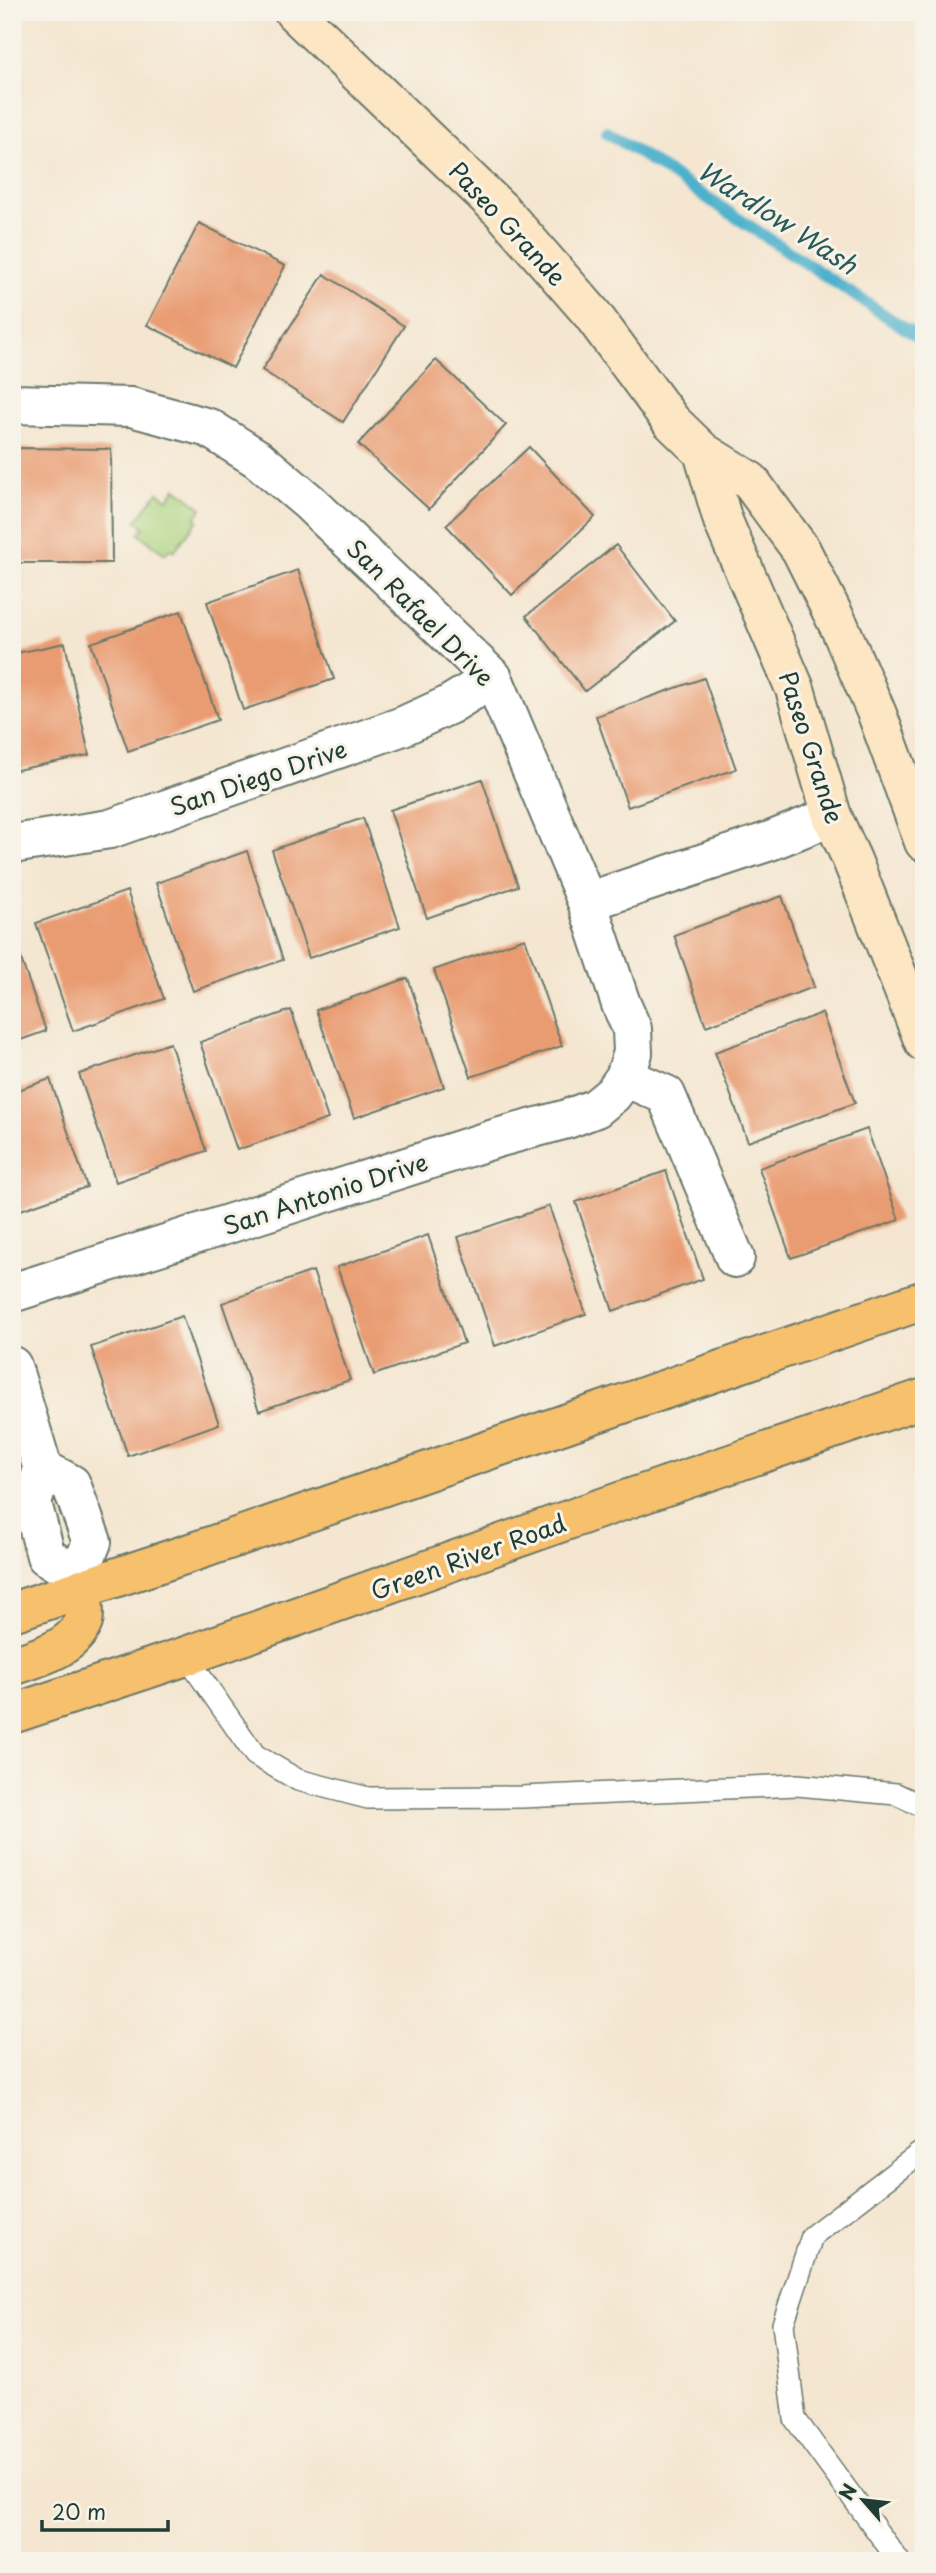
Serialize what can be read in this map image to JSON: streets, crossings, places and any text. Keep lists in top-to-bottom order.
{
  "streets": {
    "main road": ["Paseo Grande", "Green River Road"],
    "street": ["San Rafael Drive", "San Diego Drive", "San Antonio Drive"]
  },
  "crossings": [
    ["San Rafael Drive", "San Diego Drive"],
    ["San Rafael Drive", "San Antonio Drive"]
  ],
  "water": ["Wardlow Wash"],
  "scale_bar": "20 m",
  "north": "top left"
}
